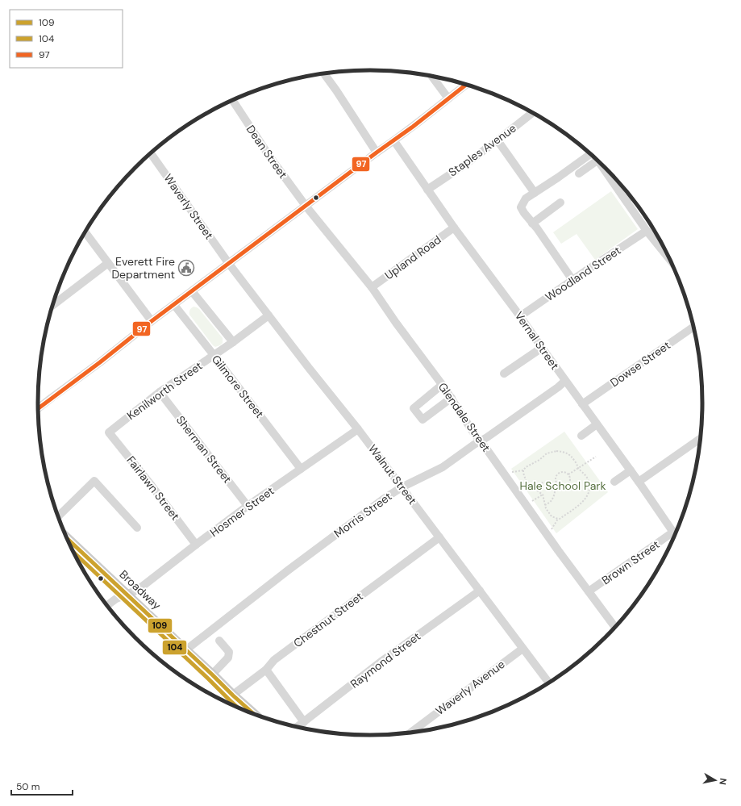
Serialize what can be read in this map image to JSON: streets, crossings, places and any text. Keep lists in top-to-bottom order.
{
  "streets": {
    "main road": ["Broadway"],
    "street": [
      "Staples Avenue",
      "Dean Street",
      "Waverly Street",
      "Upland Road",
      "Woodland Street",
      "Vernal Street",
      "Dowse Street",
      "Gilmore Street",
      "Kenilworth Street",
      "Glendale Street",
      "Sherman Street",
      "Walnut Street",
      "Fairlawn Street",
      "Hosmer Street",
      "Morris Street",
      "Brown Street",
      "Chestnut Street",
      "Raymond Street",
      "Waverly Avenue"
    ]
  },
  "crossings": [
    ["Staples Avenue", "Vernal Street"],
    ["Dean Street", "Glendale Street"],
    ["Waverly Street", "Walnut Street"],
    ["Upland Road", "Vernal Street"],
    ["Upland Road", "Glendale Street"],
    ["Woodland Street", "Vernal Street"],
    ["Vernal Street", "Dowse Street"],
    ["Vernal Street", "Morris Street"],
    ["Vernal Street", "Brown Street"],
    ["Gilmore Street", "Kenilworth Street"],
    ["Gilmore Street", "Hosmer Street"],
    ["Kenilworth Street", "Sherman Street"],
    ["Kenilworth Street", "Walnut Street"],
    ["Kenilworth Street", "Fairlawn Street"],
    ["Glendale Street", "Morris Street"],
    ["Glendale Street", "Brown Street"],
    ["Sherman Street", "Hosmer Street"],
    ["Walnut Street", "Hosmer Street"],
    ["Walnut Street", "Morris Street"],
    ["Walnut Street", "Chestnut Street"],
    ["Walnut Street", "Raymond Street"],
    ["Walnut Street", "Waverly Avenue"],
    ["Fairlawn Street", "Hosmer Street"],
    ["Hosmer Street", "Broadway"],
    ["Morris Street", "Broadway"],
    ["Broadway", "Chestnut Street"]
  ],
  "parks": ["Hale School Park"],
  "places": {
    "public building": ["Everett Fire Department"]
  },
  "lines": ["transit line 97", "transit line 109", "transit line 104"],
  "legend": ["109", "104", "97"],
  "scale_bar": "50 m",
  "north": "right"
}
